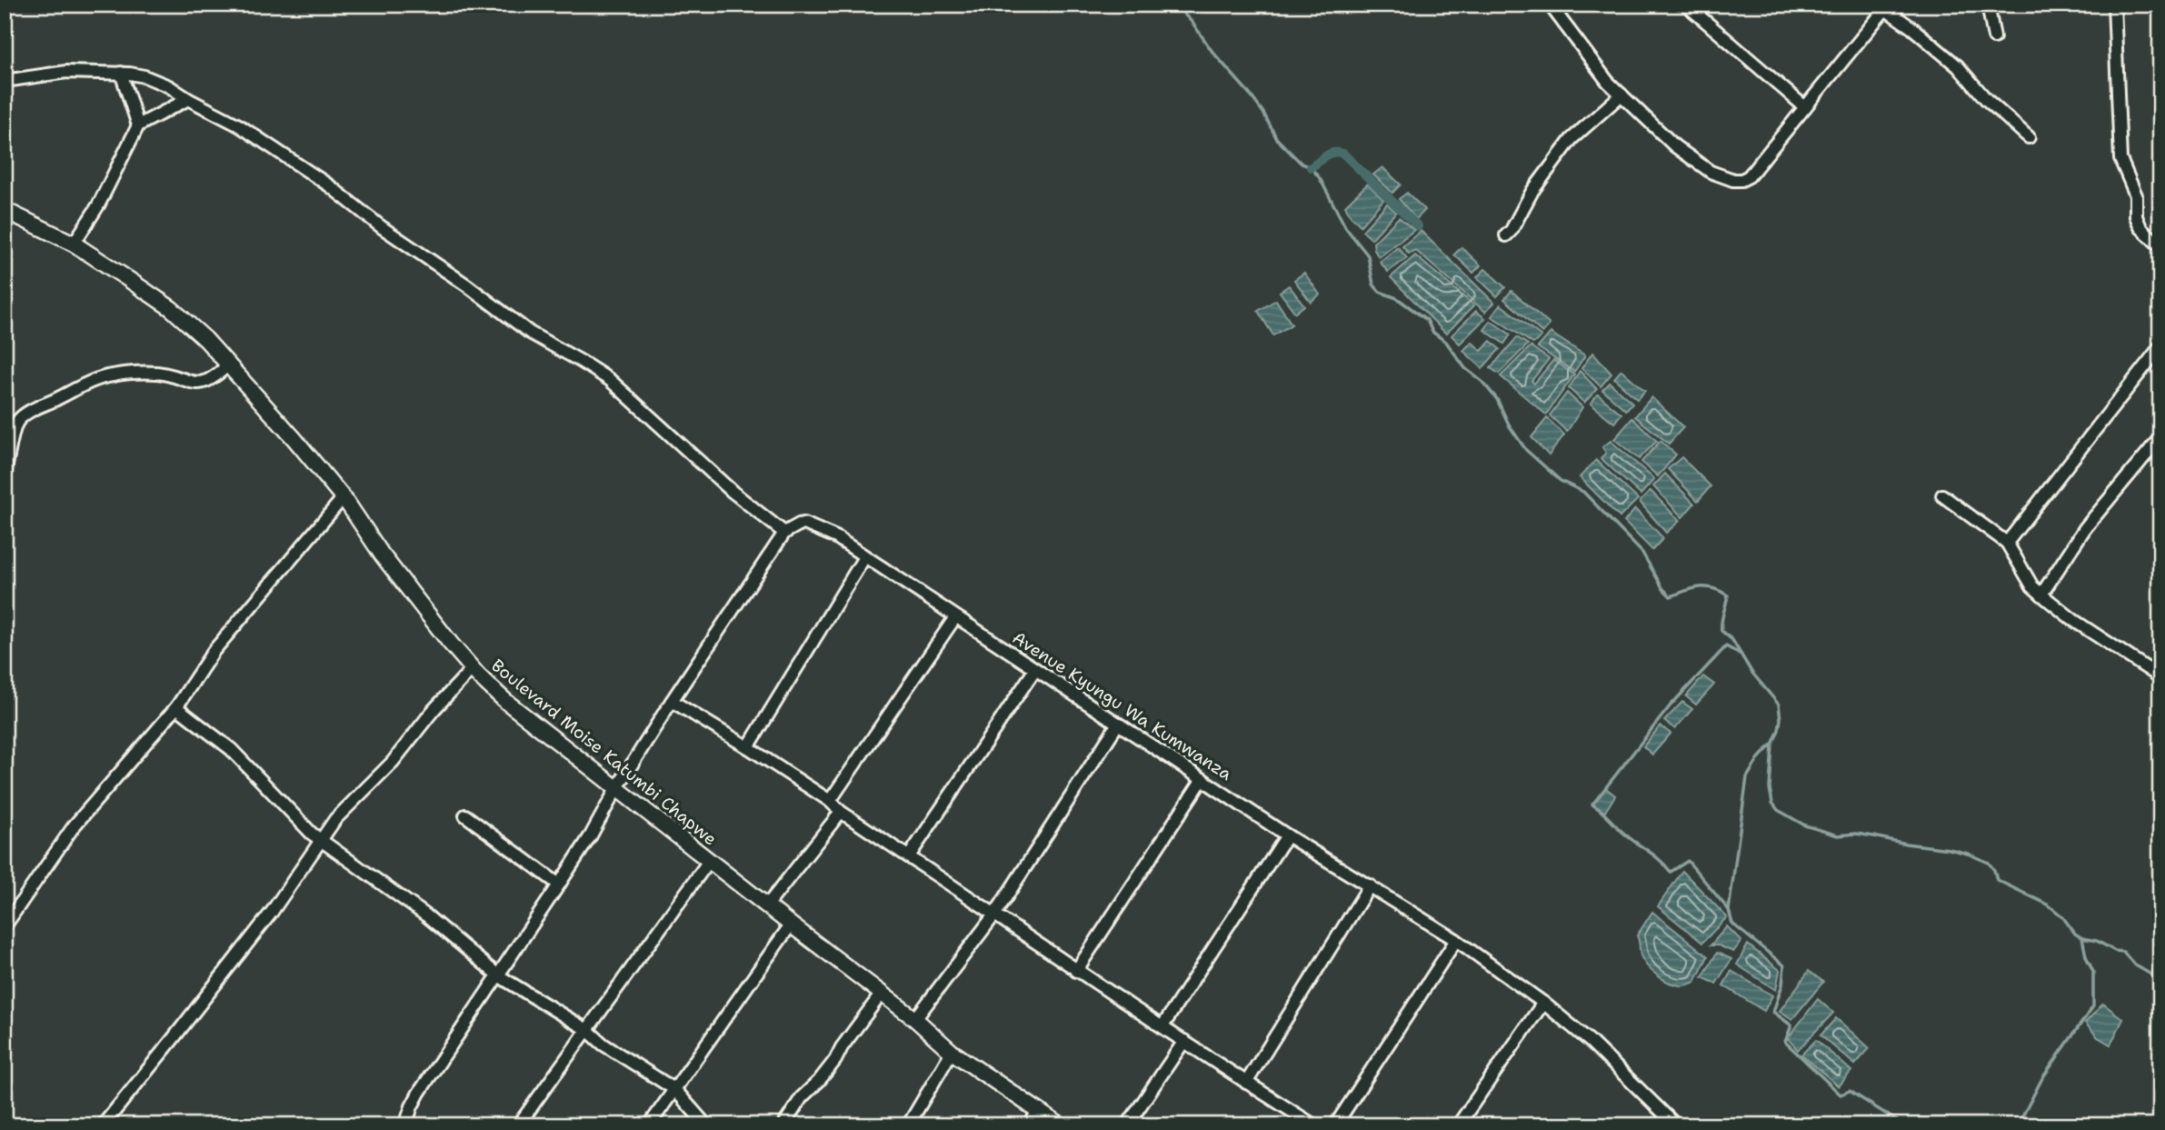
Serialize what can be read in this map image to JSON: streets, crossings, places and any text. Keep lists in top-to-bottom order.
{
  "streets": {
    "street": ["Avenue Kyungu Wa Kumwanza", "Boulevard Moise Katumbi Chapwe"]
  }
}
